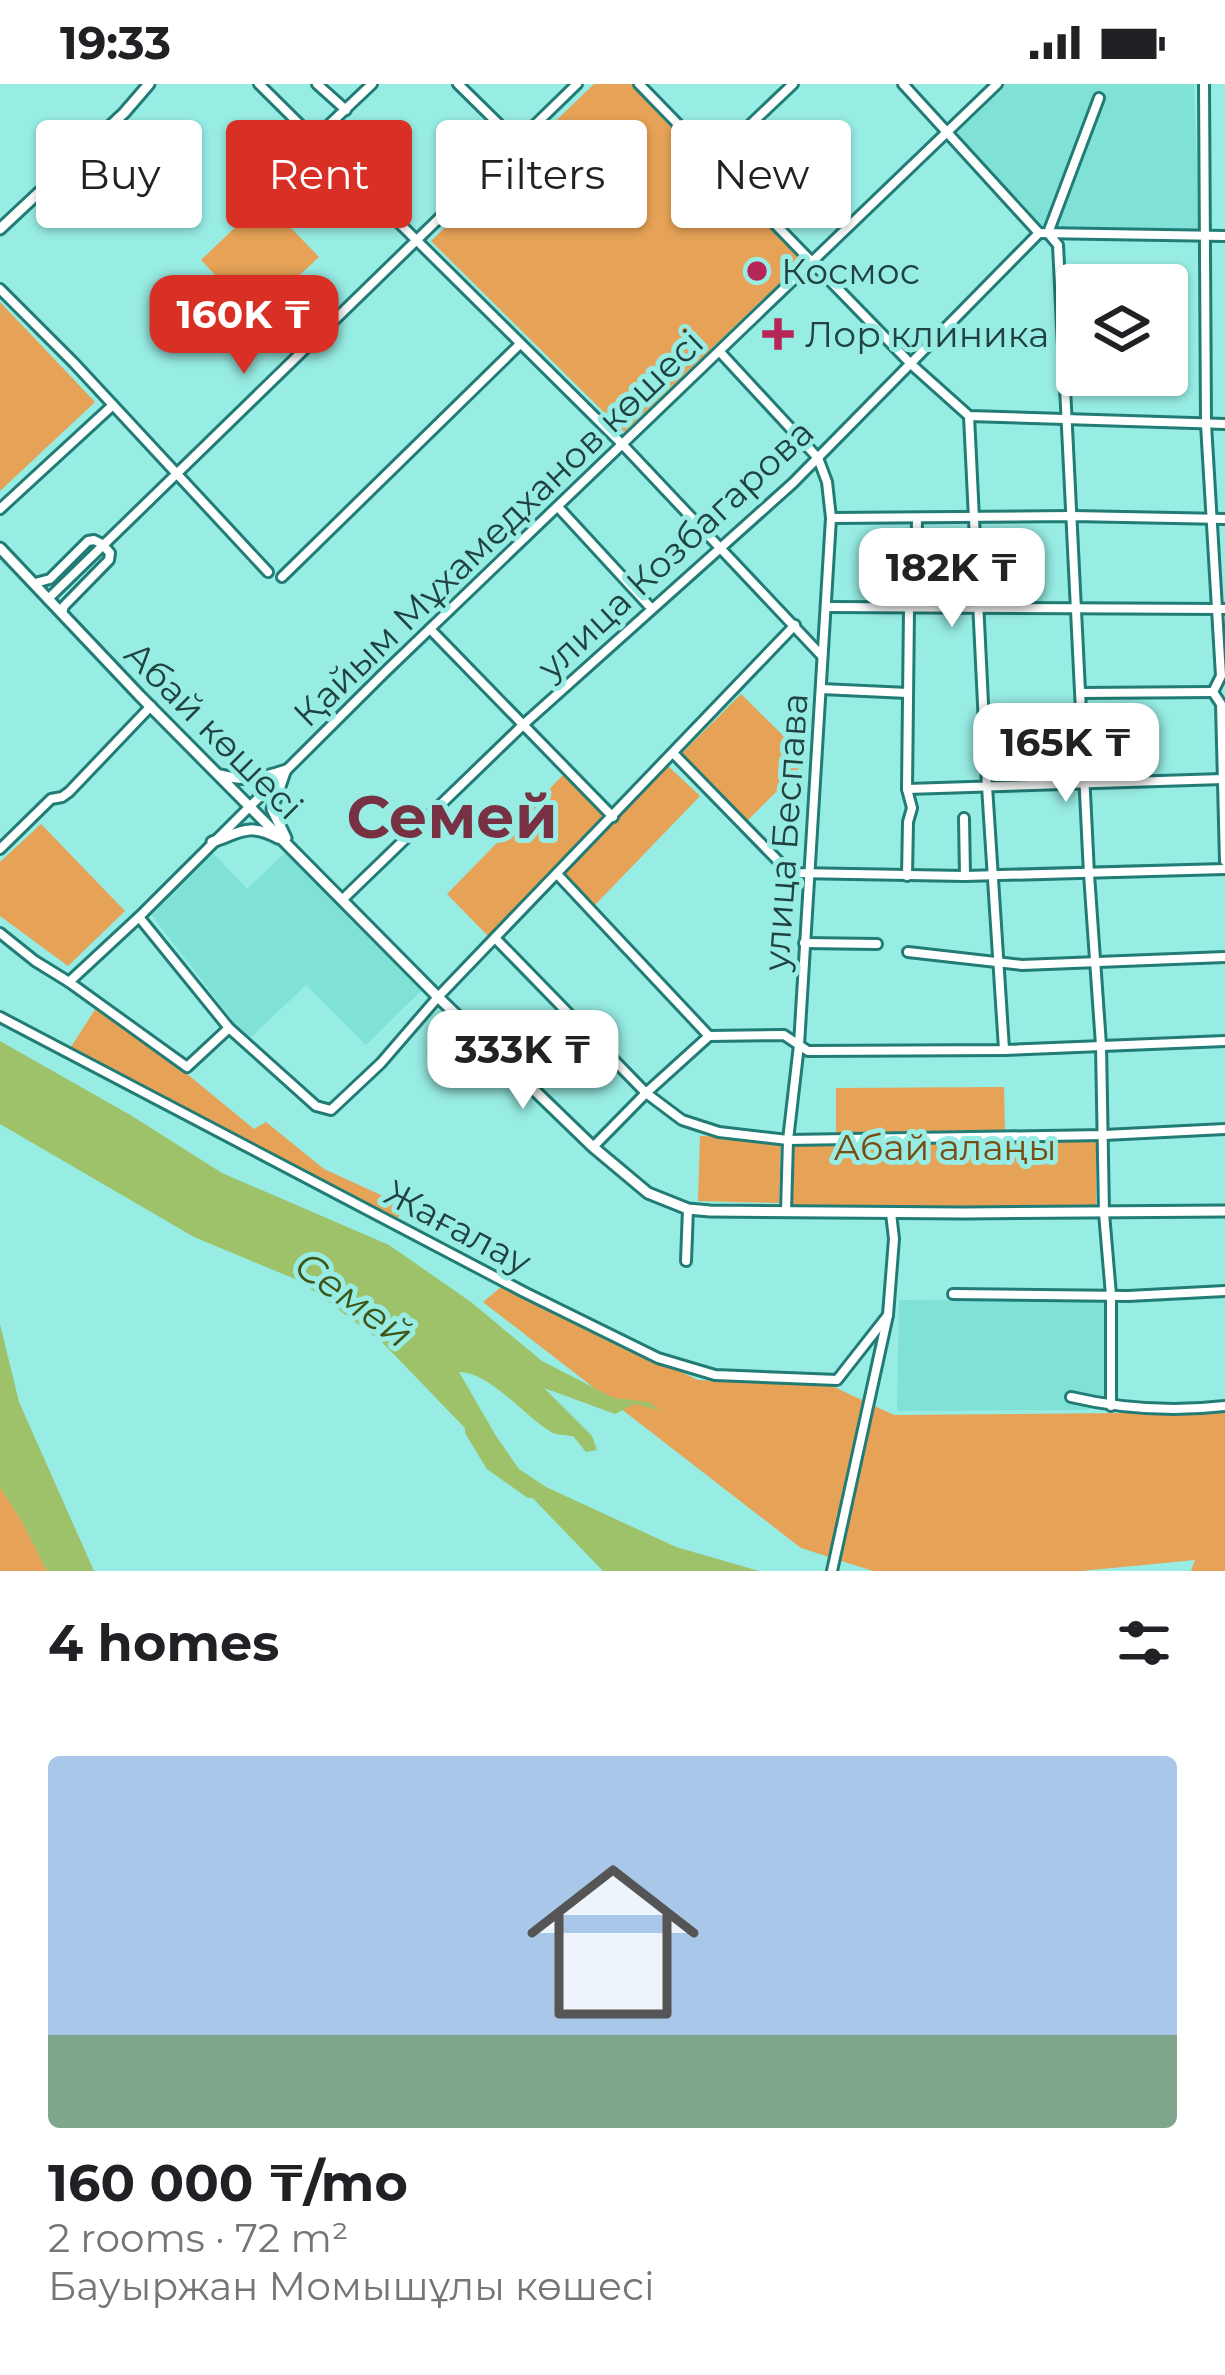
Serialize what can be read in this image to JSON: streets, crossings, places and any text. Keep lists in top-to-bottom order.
{
  "streets": {
    "main road": ["Абай көшесі"],
    "street": [
      "Қайым Мұхамедханов көшесі",
      "улица Козбагарова",
      "улица Беспава",
      "Жағалау"
    ]
  },
  "crossings": [
    ["Қайым Мұхамедханов көшесі", "Абай көшесі"],
    ["улица Козбагарова", "Абай көшесі"],
    ["улица Козбагарова", "улица Беспава"],
    ["Абай көшесі", "улица Беспава"]
  ],
  "districts": ["Семей"],
  "water": ["Семей"],
  "parks": ["Абай алаңы"],
  "places": {
    "other": ["Космос"],
    "health": ["Лор клиника"]
  },
  "page": {
    "status": "19:33",
    "chip": [
      "Buy",
      "Rent",
      "Filters",
      "New"
    ],
    "price": [
      "160K ₸",
      "182K ₸",
      "165K ₸",
      "333K ₸"
    ],
    "heading": "4 homes",
    "list": [
      {
        "name": "160 000 ₸/mo",
        "note": "2 rooms · 72 m² · Бауыржан Момышұлы көшесі"
      }
    ]
  }
}
